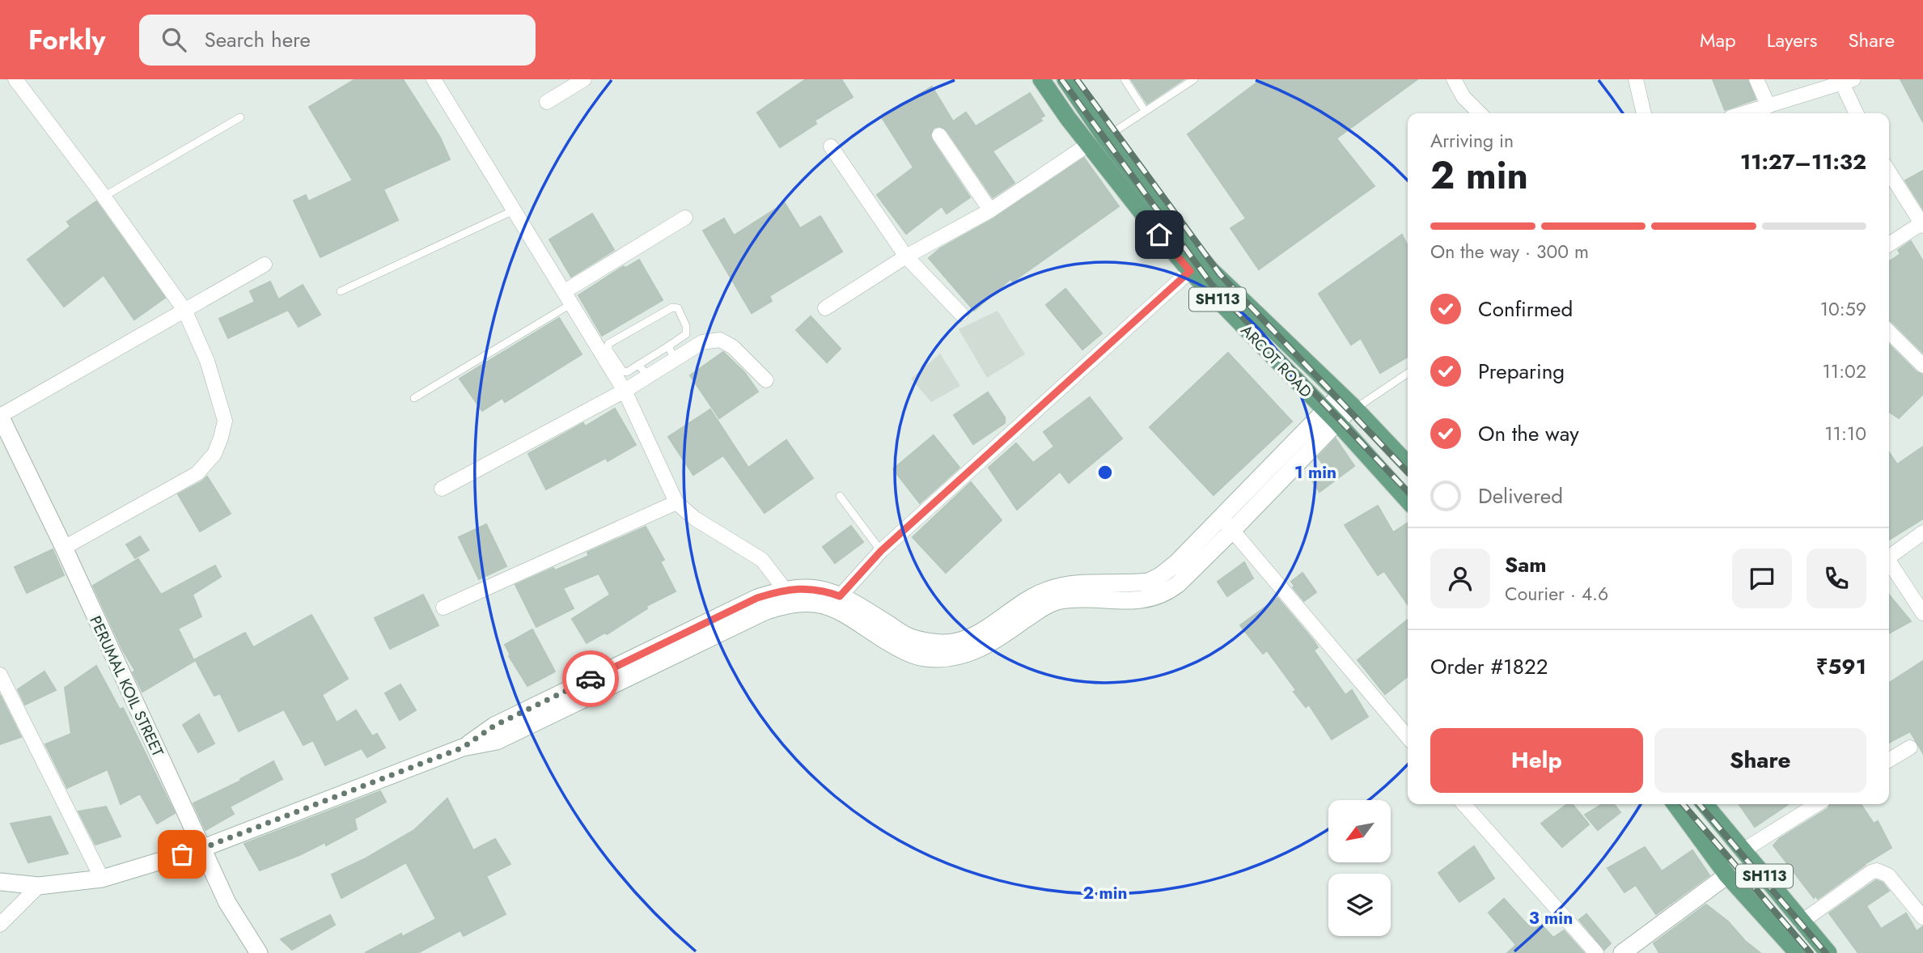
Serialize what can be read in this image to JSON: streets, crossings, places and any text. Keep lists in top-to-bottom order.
{
  "streets": {
    "main road": ["SH113", "ARCOT ROAD", "PERUMAL KOIL STREET"]
  },
  "north": "bottom left",
  "page": {
    "header": "Forkly",
    "search": "Search here",
    "nav": ["Map", "Layers", "Share"],
    "heading": ["2 min", "Arriving in", "11:27–11:32"],
    "panel": [
      "Sam",
      "Courier · 4.6",
      "Order #1822",
      "₹591"
    ],
    "bar": "On the way · 300 m",
    "list": [
      ["Confirmed", "10:59"],
      ["Preparing", "11:02"],
      ["On the way", "11:10"],
      "Delivered"
    ],
    "buttons": ["Help", "Share"]
  },
  "rings": ["1 min", "2 min", "3 min"]
}
